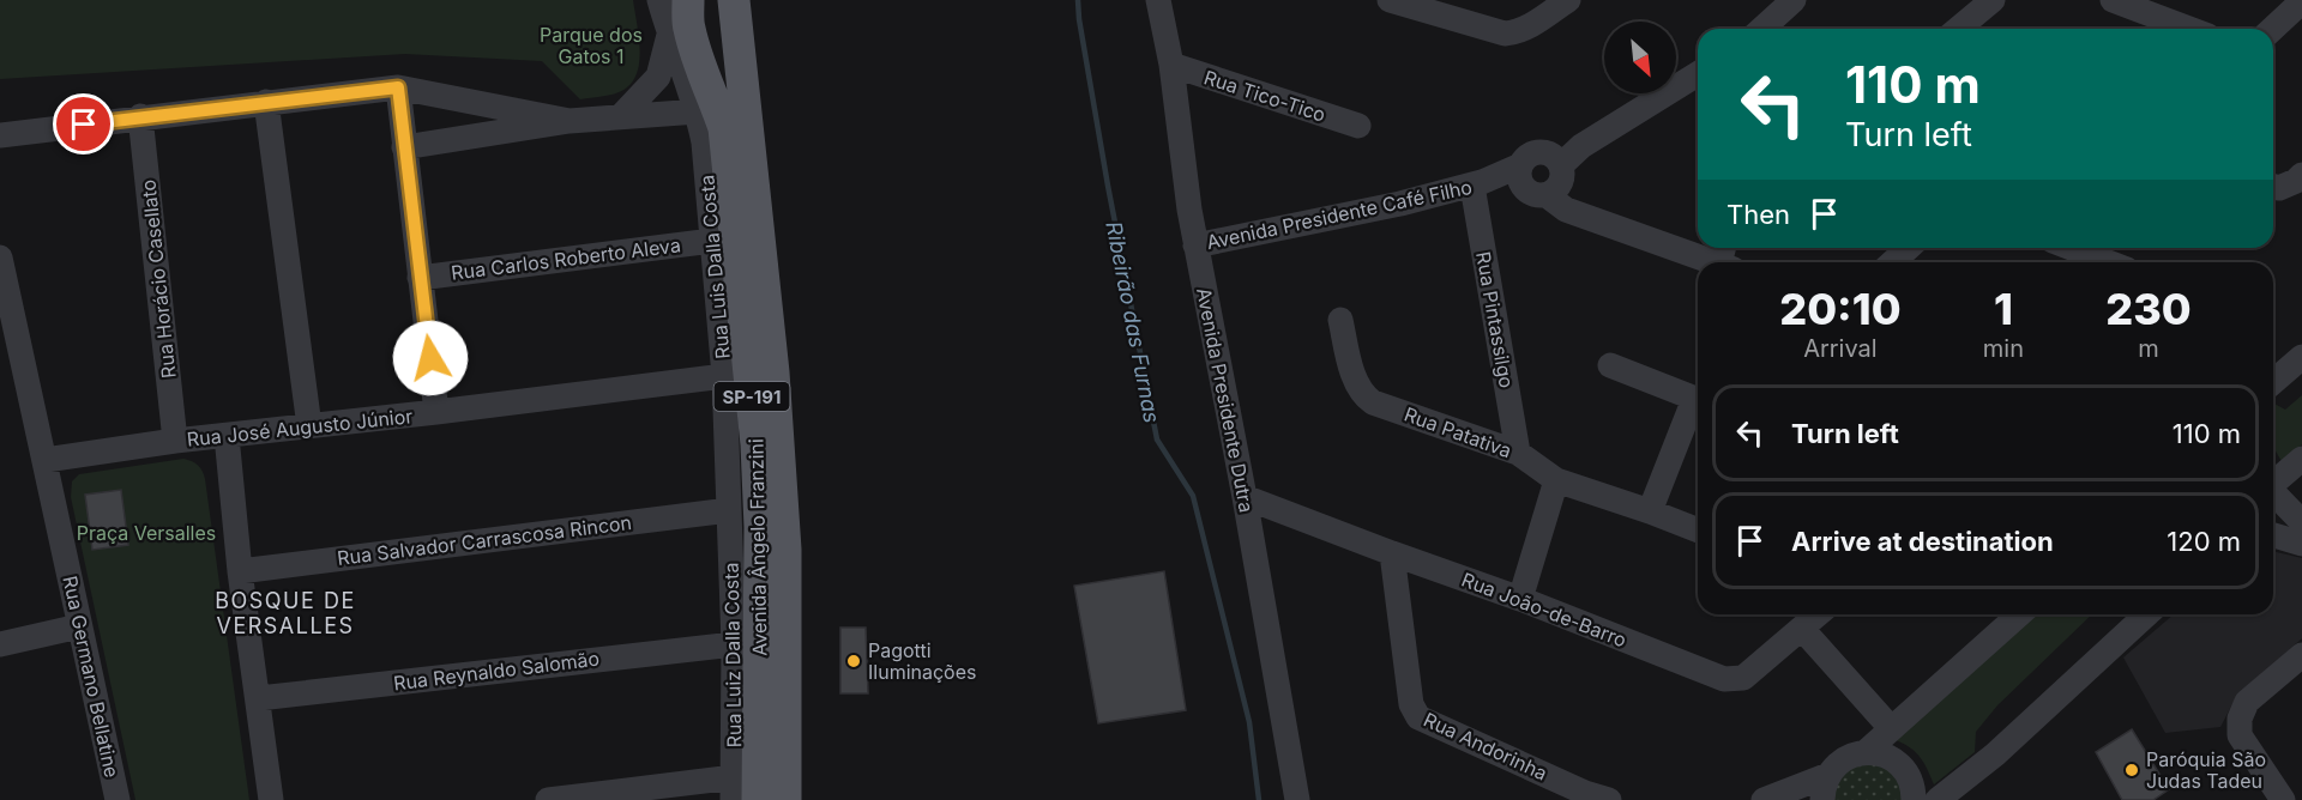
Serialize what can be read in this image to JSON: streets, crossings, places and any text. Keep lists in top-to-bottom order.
{
  "streets": {
    "main road": ["SP-191", "Avenida Ângelo Franzini"],
    "street": [
      "Rua Tico-Tico",
      "Avenida Presidente Café Filho",
      "Rua Carlos Roberto Aleva",
      "Rua Luis Dalla Costa",
      "Rua Horácio Casellato",
      "Rua Pintassilgo",
      "Avenida Presidente Dutra",
      "Rua José Augusto Júnior",
      "Rua Patativa",
      "Rua Salvador Carrascosa Rincon",
      "Rua João-de-Barro",
      "Rua Luiz Dalla Costa",
      "Rua Reynaldo Salomão",
      "Rua Germano Bellatine",
      "Rua Andorinha"
    ]
  },
  "crossings": [
    ["Rua Tico-Tico", "Avenida Presidente Dutra"],
    ["Avenida Presidente Café Filho", "Rua Pintassilgo"],
    ["Avenida Presidente Café Filho", "Avenida Presidente Dutra"],
    ["Rua Carlos Roberto Aleva", "Rua Luis Dalla Costa"],
    ["Rua Luis Dalla Costa", "Rua José Augusto Júnior"],
    ["Rua Luis Dalla Costa", "Rua Salvador Carrascosa Rincon"],
    ["Rua Luis Dalla Costa", "Rua Luiz Dalla Costa"],
    ["Rua Horácio Casellato", "Rua José Augusto Júnior"],
    ["Rua Pintassilgo", "Rua Patativa"],
    ["Avenida Presidente Dutra", "Rua João-de-Barro"],
    ["Rua José Augusto Júnior", "Rua Germano Bellatine"],
    ["Rua Salvador Carrascosa Rincon", "Rua Luiz Dalla Costa"],
    ["Rua João-de-Barro", "Rua Andorinha"],
    ["Rua Luiz Dalla Costa", "Rua Reynaldo Salomão"]
  ],
  "districts": ["BOSQUE DE VERSALLES"],
  "water": ["Ribeirão das Furnas"],
  "parks": ["Parque dos Gatos 1", "Praça Versalles"],
  "places": ["Pagotti Iluminações", "Paróquia São Judas Tadeu"],
  "north": "bottom right",
  "page": {
    "turn": ["110 m", "Turn left"],
    "then": "Then",
    "eta": [
      "20:10",
      "Arrival",
      "1",
      "min",
      "230",
      "m"
    ],
    "list": [
      {
        "name": "Turn left",
        "value": "110 m"
      },
      {
        "name": "Arrive at destination",
        "value": "120 m"
      }
    ]
  }
}
